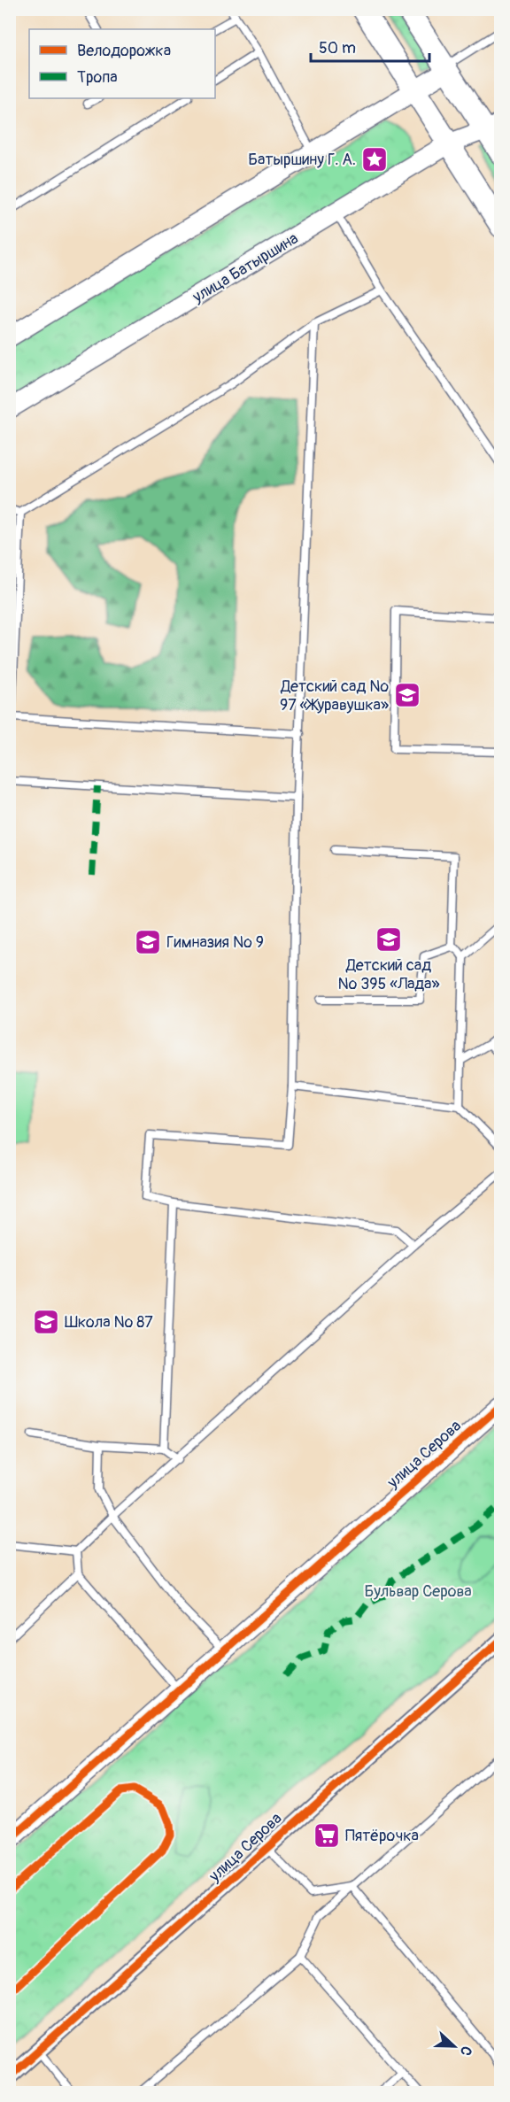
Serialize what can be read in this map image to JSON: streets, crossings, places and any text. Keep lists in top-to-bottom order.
{
  "streets": {
    "street": ["улица Батыршина", "улица Серова"]
  },
  "parks": ["Бульвар Серова"],
  "places": {
    "place": ["Батыршину Г. А."],
    "school or university": [
      "Детский сад № 97 «Журавушка»",
      "Детский сад № 395 «Лада»",
      "Гимназия № 9",
      "Школа № 87"
    ],
    "supermarket": ["Пятёрочка"]
  },
  "legend": ["Велодорожка", "Тропа"],
  "scale_bar": "50 m",
  "north": "right"
}
